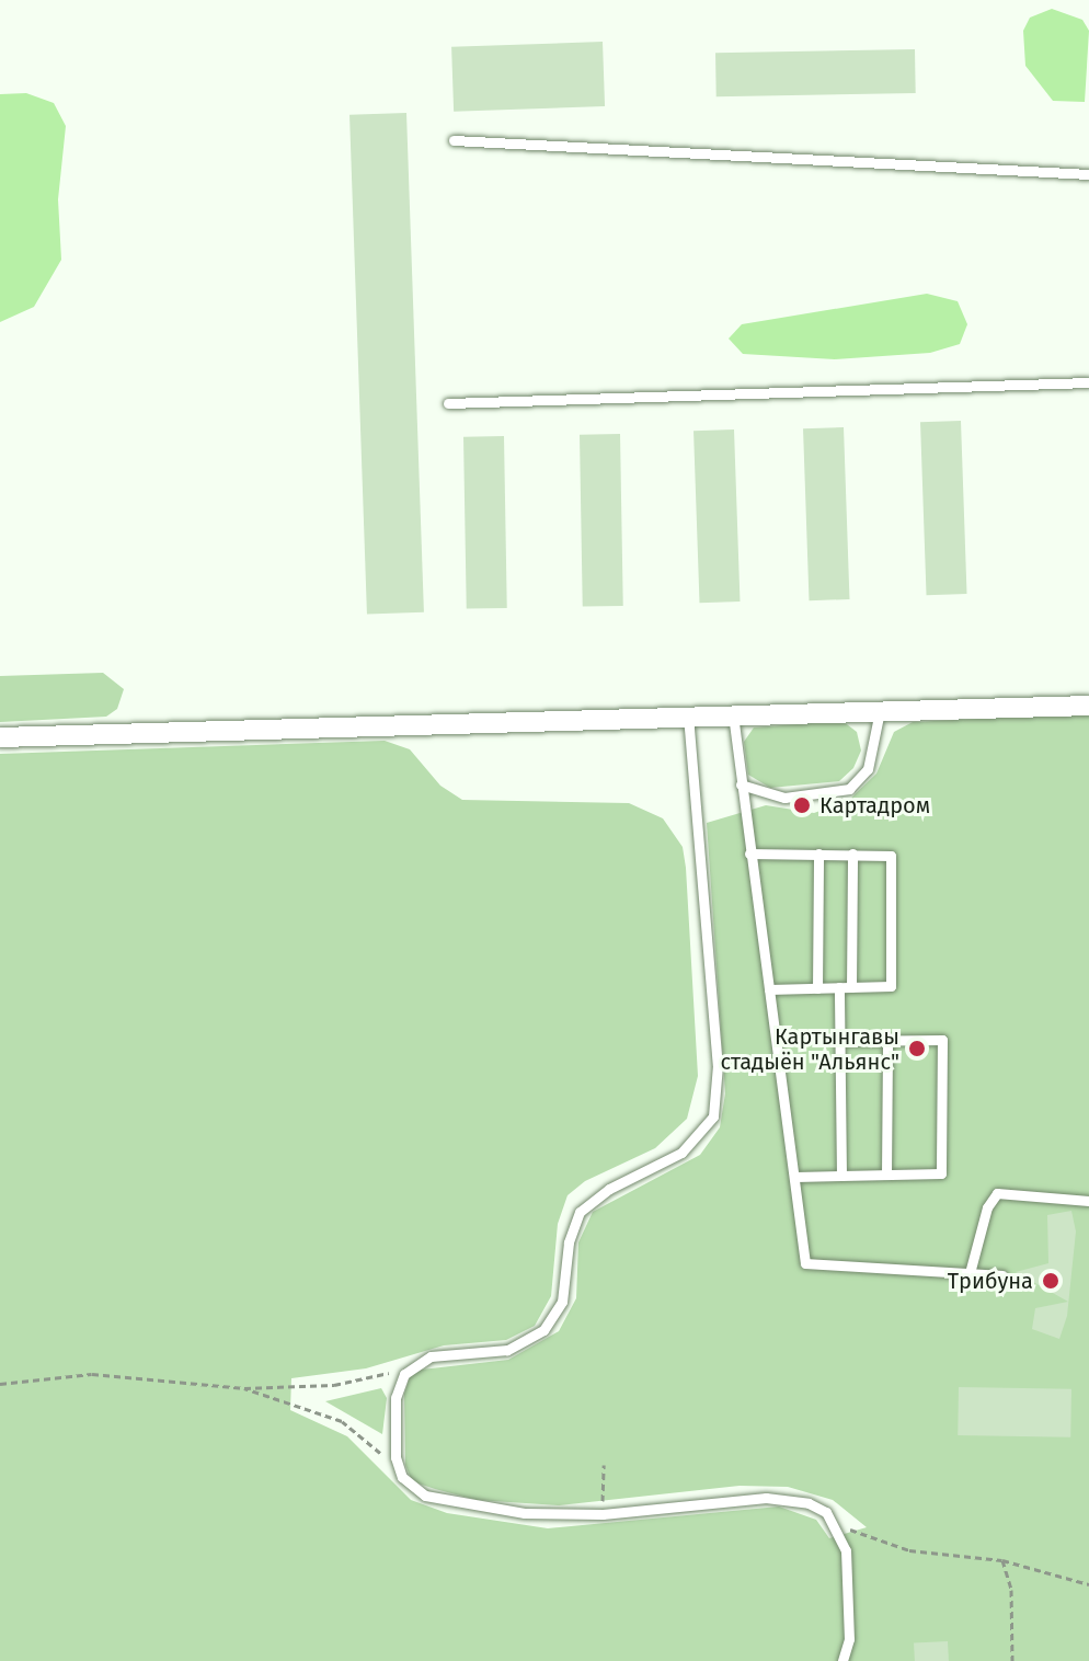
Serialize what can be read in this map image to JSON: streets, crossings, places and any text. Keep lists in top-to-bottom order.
{
  "places": ["Картадром", "Картынгавы стадыён \"Альянс\"", "Трибуна"]
}
